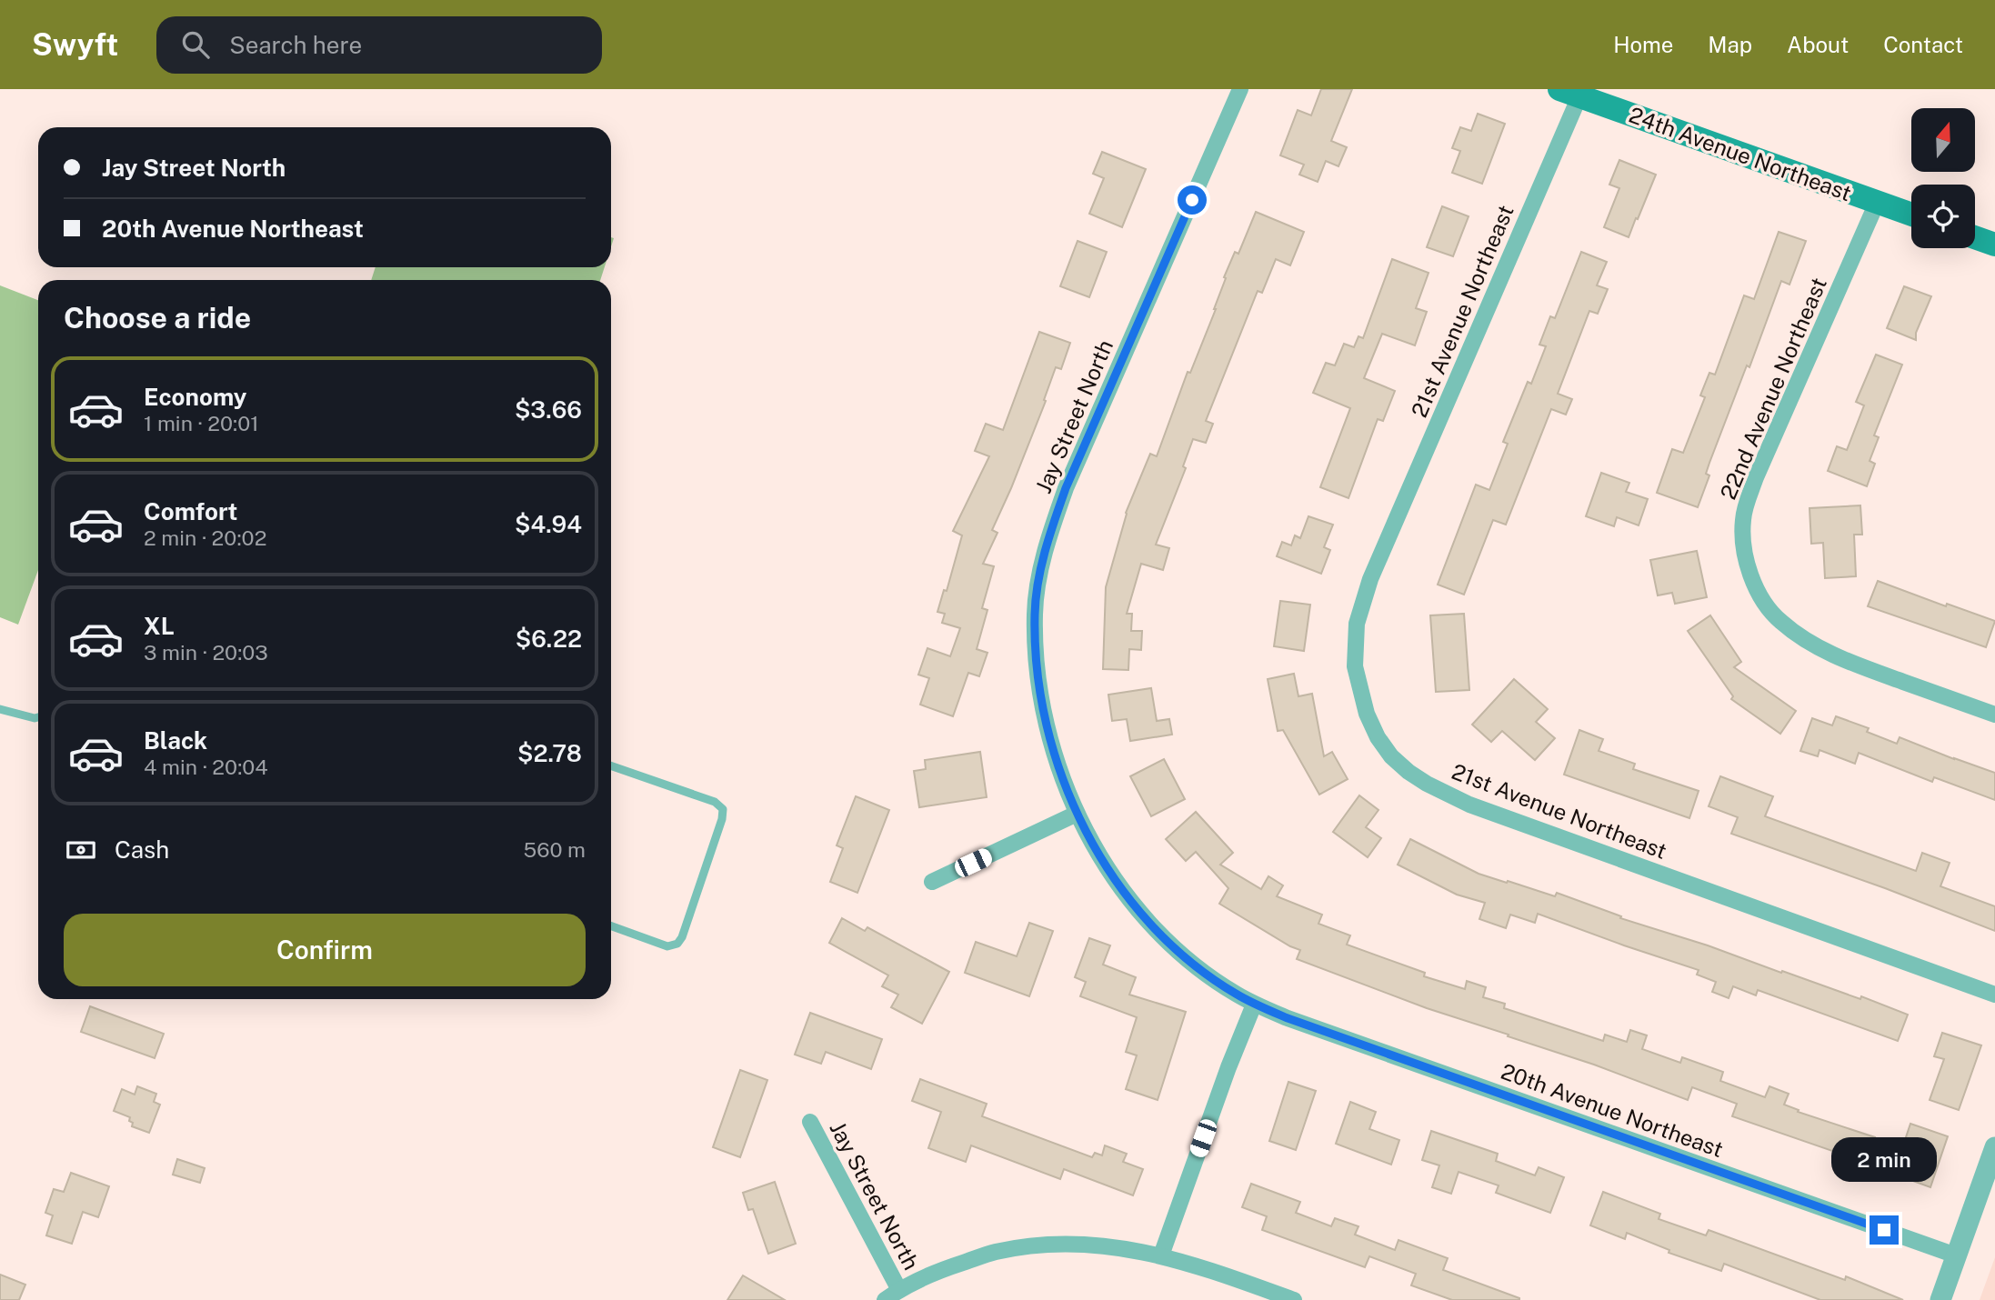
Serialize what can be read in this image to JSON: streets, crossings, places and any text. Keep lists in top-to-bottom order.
{
  "streets": {
    "main road": ["24th Avenue Northeast"],
    "street": [
      "21st Avenue Northeast",
      "22nd Avenue Northeast",
      "Jay Street North",
      "20th Avenue Northeast"
    ]
  },
  "crossings": [
    ["24th Avenue Northeast", "21st Avenue Northeast"],
    ["24th Avenue Northeast", "22nd Avenue Northeast"],
    ["Jay Street North", "20th Avenue Northeast"]
  ],
  "north": "top",
  "page": {
    "header": "Swyft",
    "search": "Search here",
    "nav": [
      "Home",
      "Map",
      "About",
      "Contact"
    ],
    "banner": ["Jay Street North", "20th Avenue Northeast"],
    "heading": "Choose a ride",
    "list": [
      {
        "name": "Economy",
        "note": "1 min · 20:01",
        "value": "$3.66"
      },
      {
        "name": "Comfort",
        "note": "2 min · 20:02",
        "value": "$4.94"
      },
      {
        "name": "XL",
        "note": "3 min · 20:03",
        "value": "$6.22"
      },
      {
        "name": "Black",
        "note": "4 min · 20:04",
        "value": "$2.78"
      }
    ],
    "pay": ["Cash", "560 m"],
    "buttons": "Confirm",
    "bubble": "2 min"
  }
}
